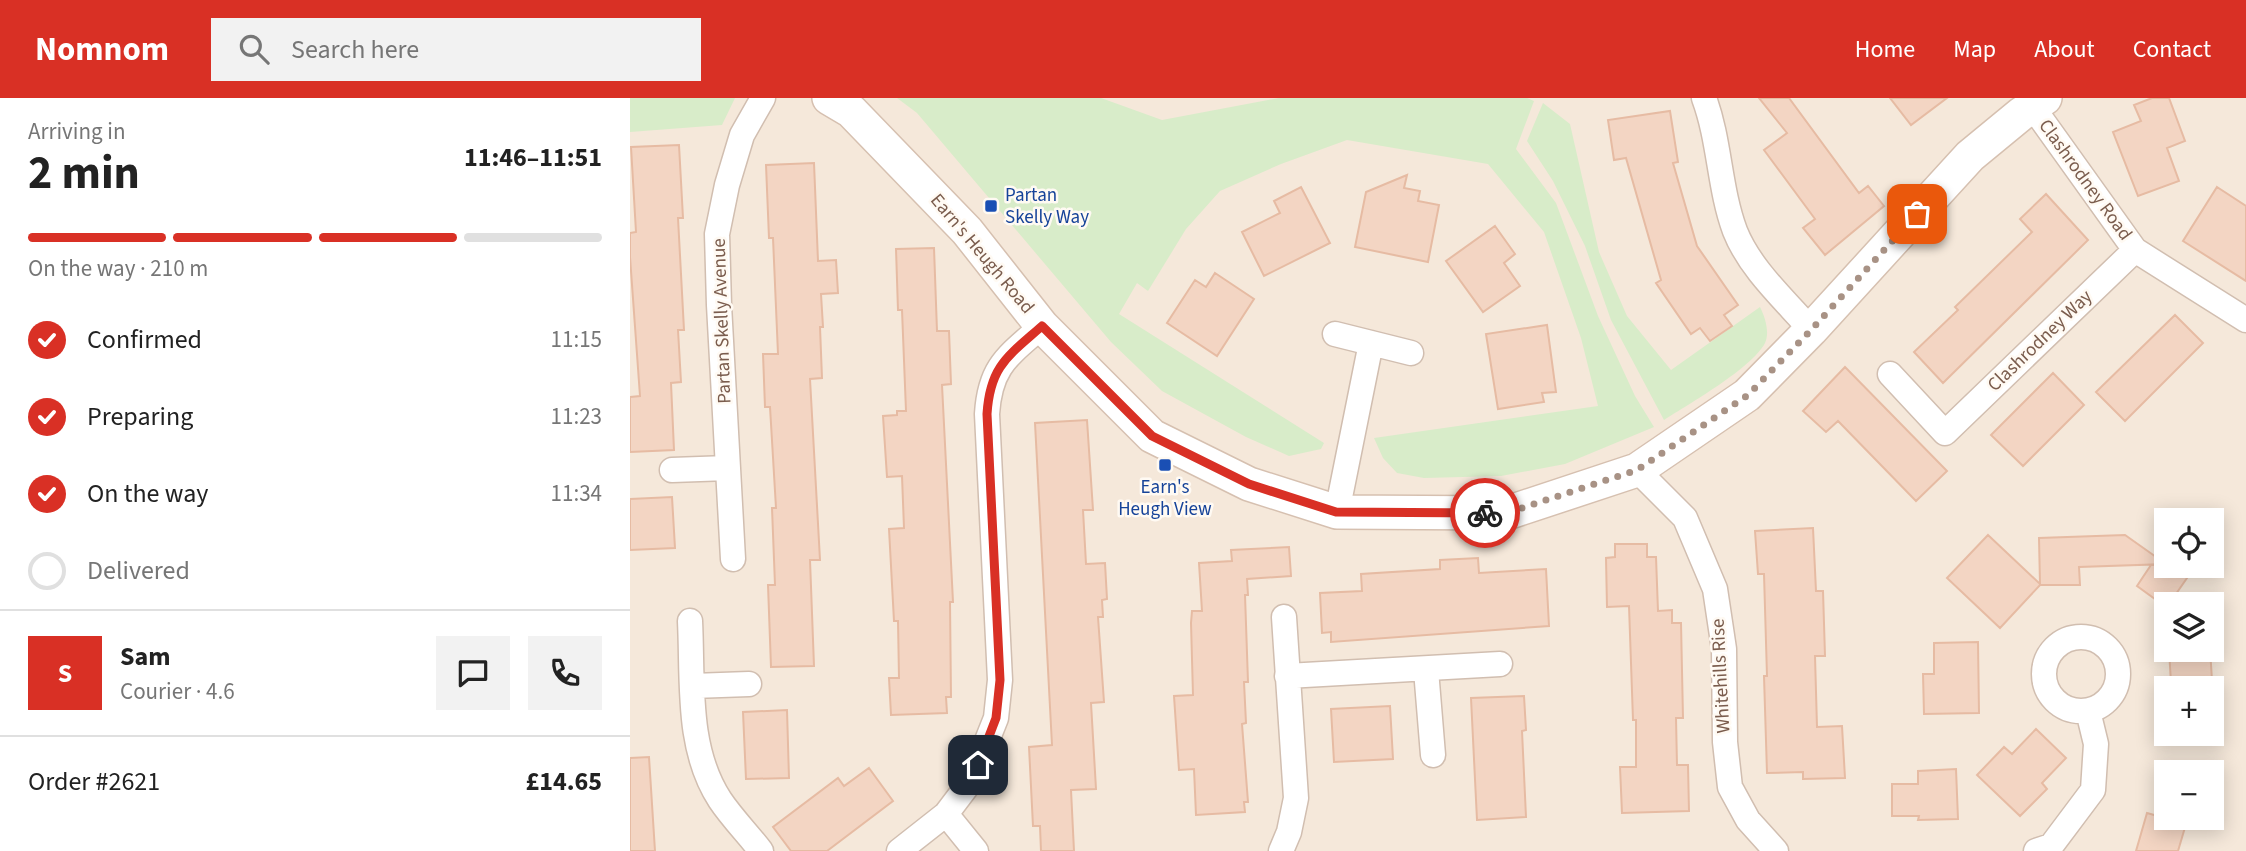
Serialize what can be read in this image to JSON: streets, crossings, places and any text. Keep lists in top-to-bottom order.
{
  "streets": {
    "street": [
      "Clashrodney Road",
      "Earn's Heugh Road",
      "Partan Skelly Avenue",
      "Clashrodney Way",
      "Whitehills Rise"
    ]
  },
  "crossings": [
    ["Clashrodney Road", "Earn's Heugh Road"],
    ["Clashrodney Road", "Clashrodney Way"],
    ["Earn's Heugh Road", "Whitehills Rise"]
  ],
  "places": {
    "transit": ["Partan Skelly Way", "Earn's Heugh View"]
  },
  "page": {
    "header": "Nomnom",
    "search": "Search here",
    "nav": [
      "Home",
      "Map",
      "About",
      "Contact"
    ],
    "heading": ["2 min", "Arriving in", "11:46–11:51"],
    "panel": [
      "Sam",
      "Courier · 4.6",
      "Order #2621",
      "£14.65"
    ],
    "bar": "On the way · 210 m",
    "list": [
      ["Confirmed", "11:15"],
      ["Preparing", "11:23"],
      ["On the way", "11:34"],
      "Delivered"
    ],
    "map_buttons": ["+", "−"],
    "round": "S"
  }
}
